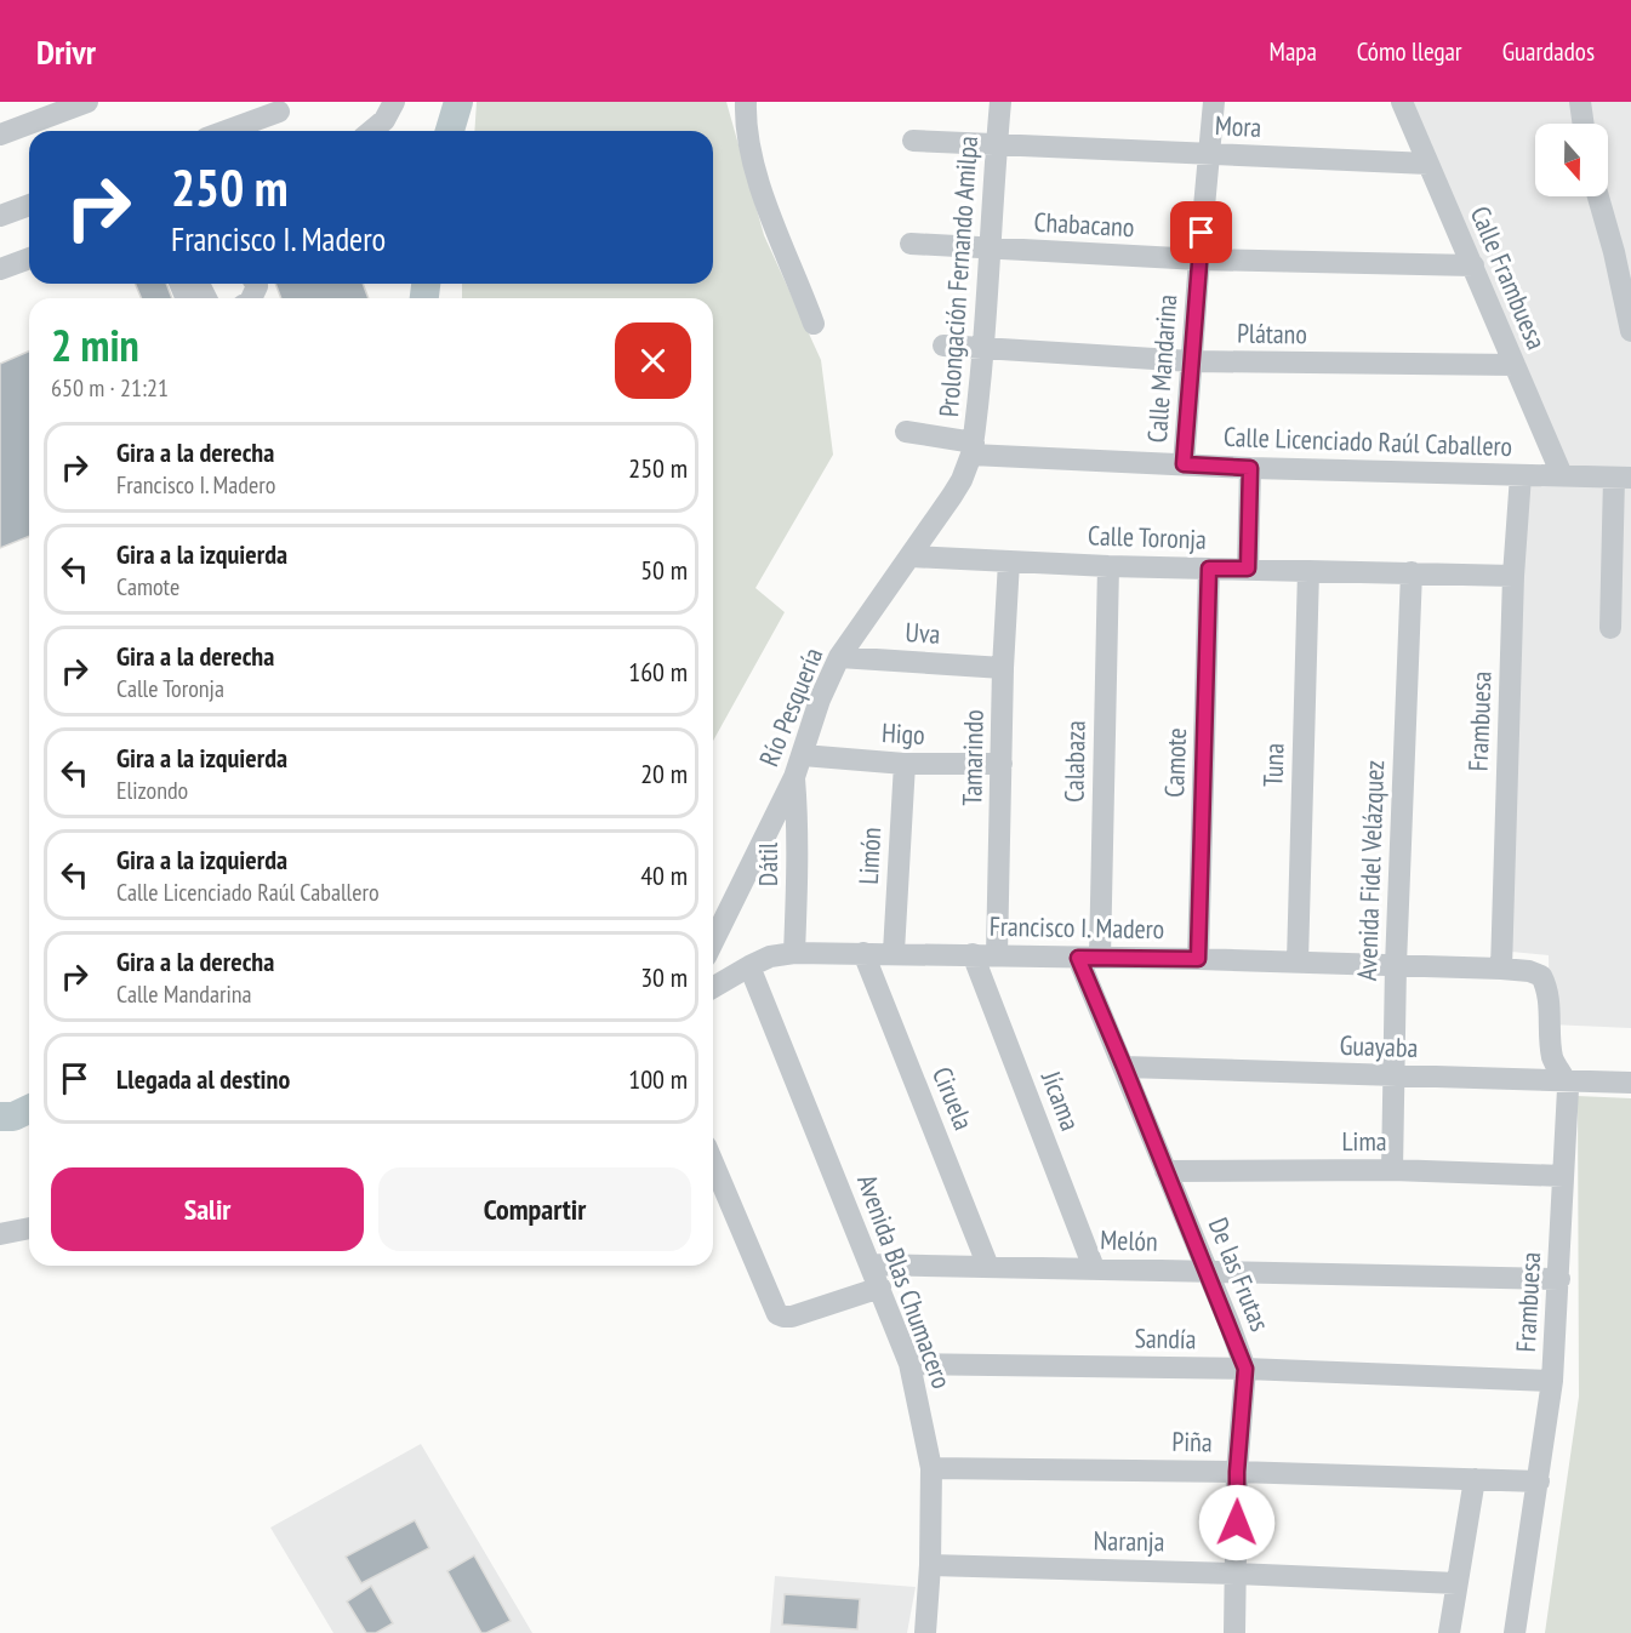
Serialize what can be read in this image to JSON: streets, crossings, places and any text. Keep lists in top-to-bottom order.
{
  "streets": {
    "street": [
      "Mora",
      "Chabacano",
      "Prolongación Fernando Amilpa",
      "Calle Frambuesa",
      "Plátano",
      "Calle Mandarina",
      "Calle Licenciado Raúl Caballero",
      "Calle Toronja",
      "Uva",
      "Río Pesquería",
      "Frambuesa",
      "Higo",
      "Tamarindo",
      "Calabaza",
      "Camote",
      "Tuna",
      "Limón",
      "Dátil",
      "Avenida Fidel Velázquez",
      "Francisco I. Madero",
      "Guayaba",
      "Ciruela",
      "Jícama",
      "Lima",
      "Melón",
      "De las Frutas",
      "Avenida Blas Chumacero",
      "Sandía",
      "Piña",
      "Naranja"
    ]
  },
  "crossings": [
    ["Mora", "Prolongación Fernando Amilpa"],
    ["Mora", "Calle Frambuesa"],
    ["Mora", "Calle Mandarina"],
    ["Chabacano", "Prolongación Fernando Amilpa"],
    ["Chabacano", "Calle Frambuesa"],
    ["Chabacano", "Calle Mandarina"],
    ["Prolongación Fernando Amilpa", "Plátano"],
    ["Prolongación Fernando Amilpa", "Calle Licenciado Raúl Caballero"],
    ["Prolongación Fernando Amilpa", "Río Pesquería"],
    ["Calle Frambuesa", "Plátano"],
    ["Calle Frambuesa", "Calle Licenciado Raúl Caballero"],
    ["Plátano", "Calle Mandarina"],
    ["Calle Mandarina", "Calle Licenciado Raúl Caballero"],
    ["Calle Licenciado Raúl Caballero", "Río Pesquería"],
    ["Calle Licenciado Raúl Caballero", "Frambuesa"],
    ["Calle Toronja", "Río Pesquería"],
    ["Calle Toronja", "Frambuesa"],
    ["Calle Toronja", "Tamarindo"],
    ["Calle Toronja", "Calabaza"],
    ["Calle Toronja", "Camote"],
    ["Calle Toronja", "Tuna"],
    ["Calle Toronja", "Avenida Fidel Velázquez"],
    ["Uva", "Río Pesquería"],
    ["Uva", "Tamarindo"],
    ["Río Pesquería", "Higo"],
    ["Río Pesquería", "Dátil"],
    ["Frambuesa", "Francisco I. Madero"],
    ["Frambuesa", "Guayaba"],
    ["Frambuesa", "Lima"],
    ["Frambuesa", "Melón"],
    ["Frambuesa", "Sandía"],
    ["Frambuesa", "Piña"],
    ["Higo", "Tamarindo"],
    ["Higo", "Limón"],
    ["Tamarindo", "Francisco I. Madero"],
    ["Calabaza", "Francisco I. Madero"],
    ["Calabaza", "De las Frutas"],
    ["Camote", "Francisco I. Madero"],
    ["Tuna", "Francisco I. Madero"],
    ["Limón", "Francisco I. Madero"],
    ["Dátil", "Francisco I. Madero"],
    ["Avenida Fidel Velázquez", "Francisco I. Madero"],
    ["Avenida Fidel Velázquez", "Guayaba"],
    ["Avenida Fidel Velázquez", "Lima"],
    ["Francisco I. Madero", "Ciruela"],
    ["Francisco I. Madero", "Jícama"],
    ["Francisco I. Madero", "De las Frutas"],
    ["Francisco I. Madero", "Avenida Blas Chumacero"],
    ["Guayaba", "De las Frutas"],
    ["Ciruela", "Melón"],
    ["Jícama", "Melón"],
    ["Lima", "De las Frutas"],
    ["Melón", "De las Frutas"],
    ["Melón", "Avenida Blas Chumacero"],
    ["De las Frutas", "Sandía"],
    ["De las Frutas", "Piña"],
    ["De las Frutas", "Naranja"],
    ["Avenida Blas Chumacero", "Sandía"],
    ["Avenida Blas Chumacero", "Piña"],
    ["Avenida Blas Chumacero", "Naranja"]
  ],
  "north": "bottom",
  "page": {
    "header": "Drivr",
    "nav": ["Mapa", "Cómo llegar", "Guardados"],
    "turn": ["250 m", "Francisco I. Madero"],
    "heading": ["2 min", "650 m · 21:21"],
    "list": [
      {
        "name": "Gira a la derecha",
        "note": "Francisco I. Madero",
        "value": "250 m"
      },
      {
        "name": "Gira a la izquierda",
        "note": "Camote",
        "value": "50 m"
      },
      {
        "name": "Gira a la derecha",
        "note": "Calle Toronja",
        "value": "160 m"
      },
      {
        "name": "Gira a la izquierda",
        "note": "Elizondo",
        "value": "20 m"
      },
      {
        "name": "Gira a la izquierda",
        "note": "Calle Licenciado Raúl Caballero",
        "value": "40 m"
      },
      {
        "name": "Gira a la derecha",
        "note": "Calle Mandarina",
        "value": "30 m"
      },
      {
        "name": "Llegada al destino",
        "value": "100 m"
      }
    ],
    "buttons": ["Salir", "Compartir"]
  }
}
